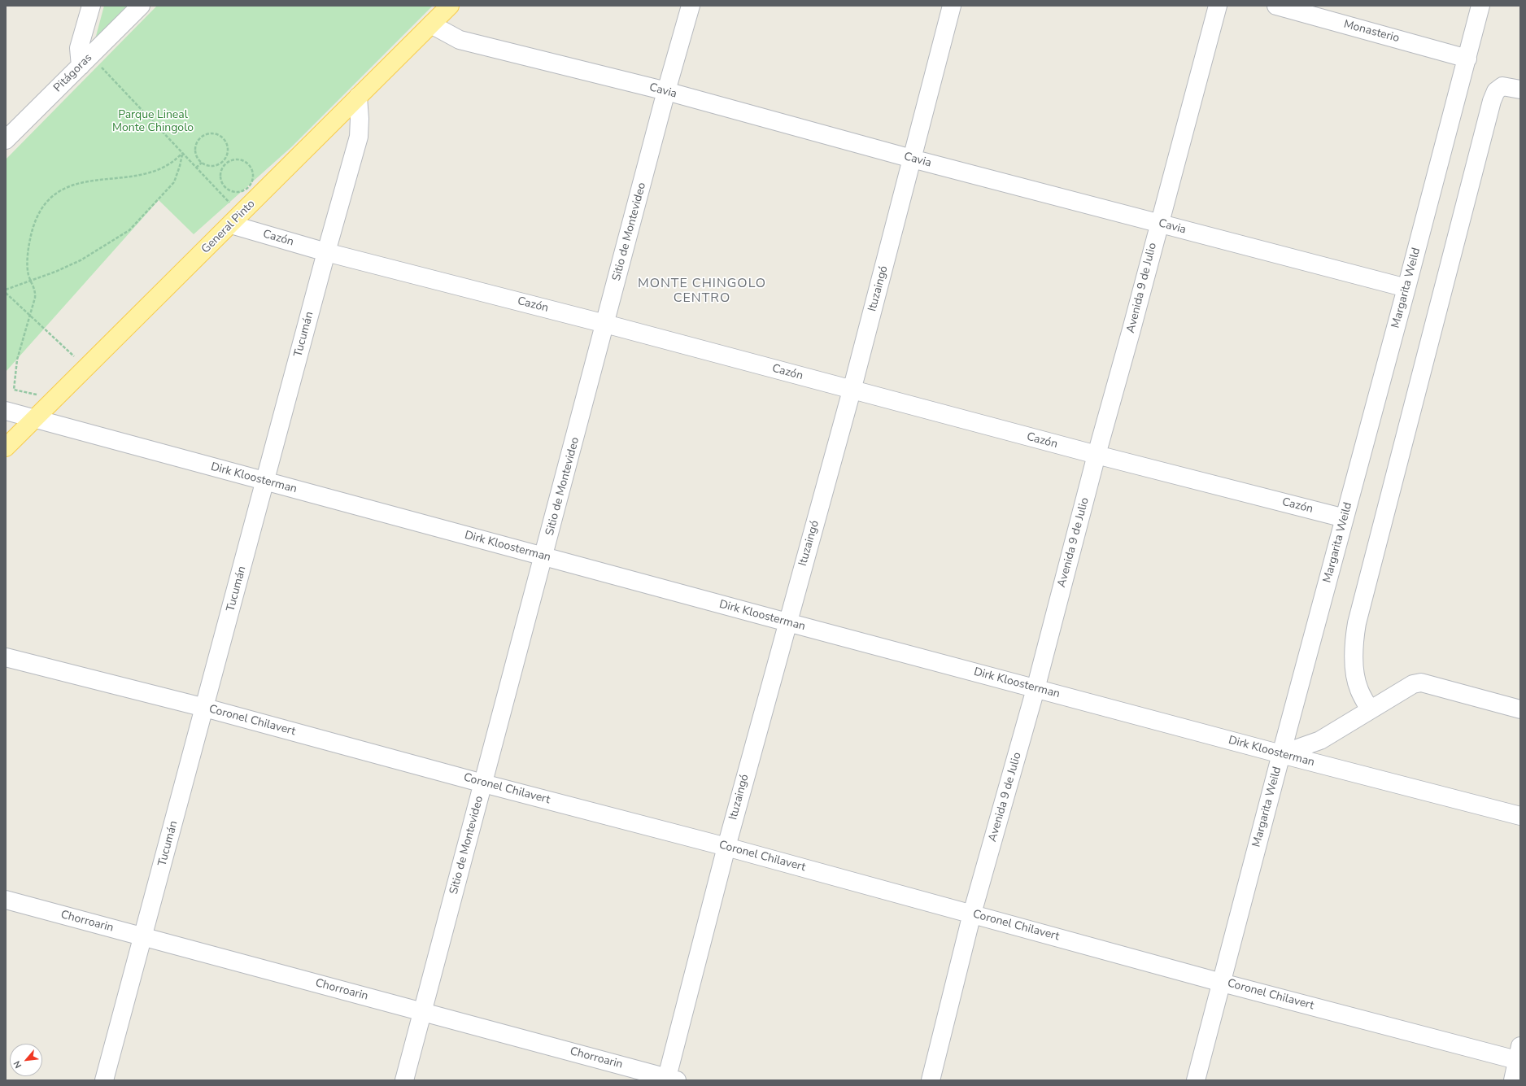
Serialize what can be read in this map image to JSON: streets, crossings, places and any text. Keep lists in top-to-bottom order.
{
  "streets": {
    "main road": ["General Pinto"],
    "street": [
      "Monasterio",
      "Pitágoras",
      "Cavia",
      "Sitio de Montevideo",
      "Cazón",
      "Avenida 9 de Julio",
      "Margarita Weild",
      "Ituzaingó",
      "Tucumán",
      "Dirk Kloosterman",
      "Coronel Chilavert",
      "Chorroarin"
    ]
  },
  "crossings": [
    ["Monasterio", "Margarita Weild"],
    ["Cavia", "General Pinto"],
    ["Cavia", "Sitio de Montevideo"],
    ["Cavia", "Avenida 9 de Julio"],
    ["Cavia", "Margarita Weild"],
    ["Cavia", "Ituzaingó"],
    ["General Pinto", "Cazón"],
    ["General Pinto", "Tucumán"],
    ["General Pinto", "Dirk Kloosterman"],
    ["Sitio de Montevideo", "Cazón"],
    ["Sitio de Montevideo", "Dirk Kloosterman"],
    ["Sitio de Montevideo", "Coronel Chilavert"],
    ["Sitio de Montevideo", "Chorroarin"],
    ["Cazón", "Avenida 9 de Julio"],
    ["Cazón", "Margarita Weild"],
    ["Cazón", "Ituzaingó"],
    ["Cazón", "Tucumán"],
    ["Avenida 9 de Julio", "Dirk Kloosterman"],
    ["Avenida 9 de Julio", "Coronel Chilavert"],
    ["Margarita Weild", "Dirk Kloosterman"],
    ["Margarita Weild", "Coronel Chilavert"],
    ["Ituzaingó", "Dirk Kloosterman"],
    ["Ituzaingó", "Coronel Chilavert"],
    ["Ituzaingó", "Chorroarin"],
    ["Tucumán", "Dirk Kloosterman"],
    ["Tucumán", "Coronel Chilavert"],
    ["Tucumán", "Chorroarin"]
  ],
  "districts": ["MONTE CHINGOLO CENTRO"],
  "parks": ["Parque Lineal Monte Chingolo"],
  "north": "bottom left"
}
